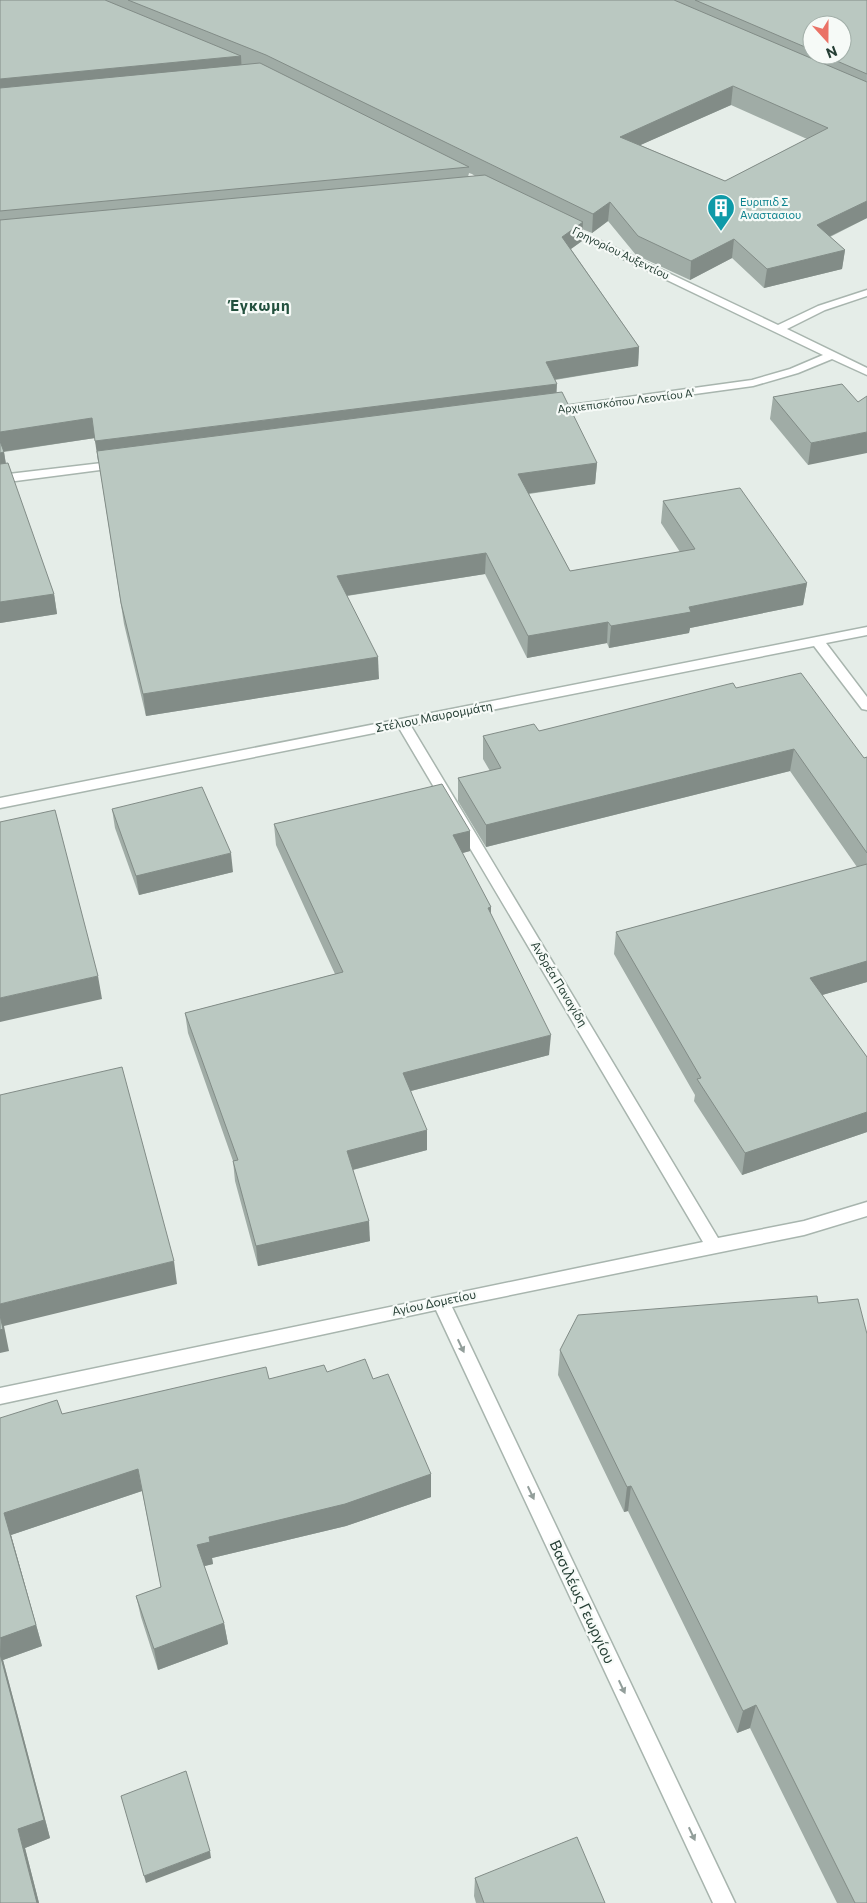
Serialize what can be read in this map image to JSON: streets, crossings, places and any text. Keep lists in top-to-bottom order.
{
  "streets": {
    "street": [
      "Γρηγορίου Αυξεντίου",
      "Αρχιεπισκόπου Λεοντίου Α'",
      "Στέλιου Μαυρομμάτη",
      "Ανδρέα Παναγίδη",
      "Αγίου Δομετίου",
      "Βασιλέως Γεωργίου"
    ]
  },
  "crossings": [
    ["Γρηγορίου Αυξεντίου", "Αρχιεπισκόπου Λεοντίου Α'"],
    ["Στέλιου Μαυρομμάτη", "Ανδρέα Παναγίδη"],
    ["Ανδρέα Παναγίδη", "Αγίου Δομετίου"],
    ["Αγίου Δομετίου", "Βασιλέως Γεωργίου"]
  ],
  "one_way": ["Βασιλέως Γεωργίου"],
  "districts": ["Έγκωμη"],
  "places": {
    "building": ["Ευριπιδ Σ Αναστασιου"]
  },
  "north": "bottom"
}
